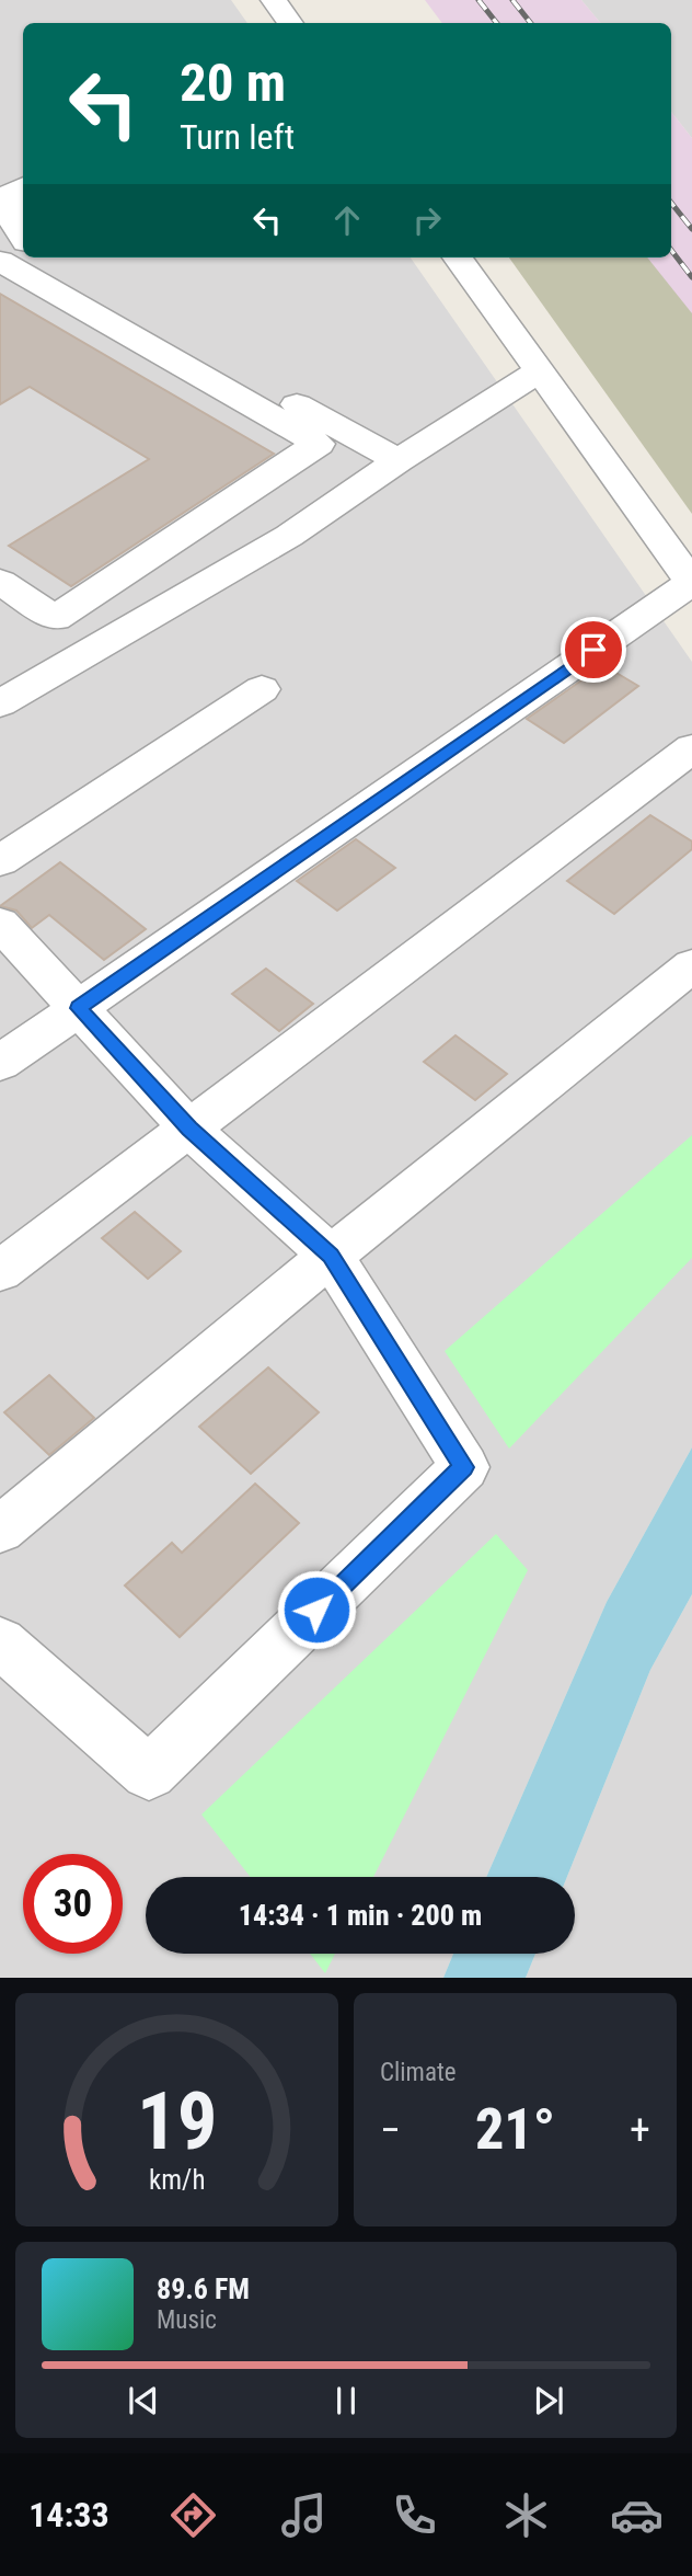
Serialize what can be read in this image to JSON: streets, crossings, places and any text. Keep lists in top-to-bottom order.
{
  "page": {
    "turn": ["20 m", "Turn left"],
    "limit": "30",
    "trip": "14:34 · 1 min · 200 m",
    "tile": "Climate",
    "heat": ["−", "21°", "+"],
    "song": ["89.6 FM", "Music"],
    "tabs": "14:33",
    "gauge": ["19", "km/h"]
  }
}
